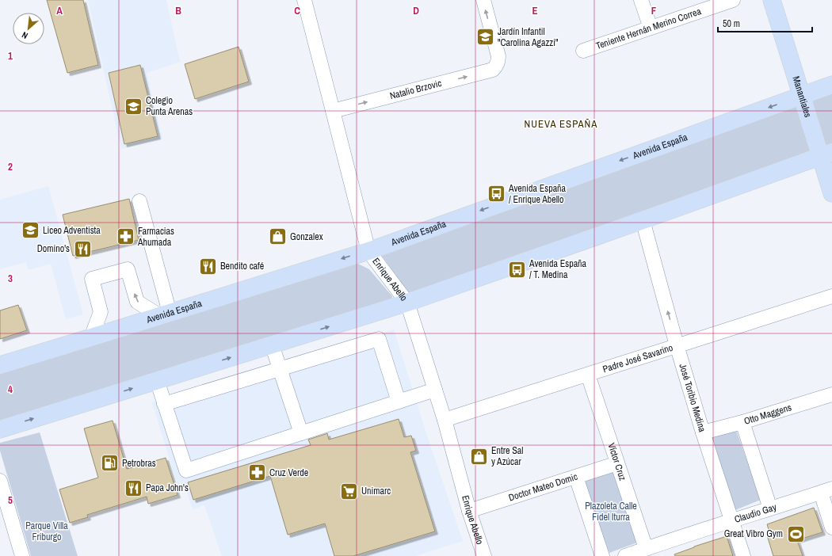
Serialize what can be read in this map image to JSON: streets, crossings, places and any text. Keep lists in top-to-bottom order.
{
  "streets": {
    "main road": ["Manantiales", "Avenida España"],
    "street": [
      "Teniente Hernán Merino Correa",
      "Natalio Brzovic",
      "Enrique Abello",
      "Padre José Savarino",
      "José Toribio Medina",
      "Otto Maggens",
      "Víctor Cruz",
      "Doctor Mateo Domic",
      "Claudio Gay"
    ]
  },
  "crossings": [
    ["Natalio Brzovic", "Enrique Abello"],
    ["Manantiales", "Avenida España"],
    ["Avenida España", "Enrique Abello"],
    ["Enrique Abello", "Padre José Savarino"],
    ["Enrique Abello", "Doctor Mateo Domic"],
    ["Padre José Savarino", "José Toribio Medina"],
    ["Padre José Savarino", "Víctor Cruz"],
    ["José Toribio Medina", "Otto Maggens"],
    ["José Toribio Medina", "Claudio Gay"],
    ["Víctor Cruz", "Doctor Mateo Domic"],
    ["Víctor Cruz", "Claudio Gay"]
  ],
  "one_way": ["José Toribio Medina"],
  "districts": ["NUEVA ESPAÑA"],
  "parks": ["Plazoleta Calle Fidel Iturra", "Parque Villa Friburgo"],
  "places": {
    "school or university": ["Jardín Infantil \"Carolina Agazzi\"", "Colegio Punta Arenas", "Liceo Adventista"],
    "bus stop": ["Avenida España / Enrique Abello", "Avenida España / T. Medina"],
    "pharmacy": ["Farmacias Ahumada", "Cruz Verde"],
    "shop": ["Gonzalex", "Entre Sal y Azúcar"],
    "restaurant": ["Domino's", "Bendito café", "Papa John's"],
    "fuel station": ["Petrobras"],
    "supermarket": ["Unimarc"],
    "sports": ["Great Vibro Gym"]
  },
  "scale_bar": "50 m",
  "north": "bottom left",
  "grid": {
    "columns": [
      "A",
      "B",
      "C",
      "D",
      "E",
      "F"
    ],
    "rows": [
      "1",
      "2",
      "3",
      "4",
      "5"
    ]
  }
}
